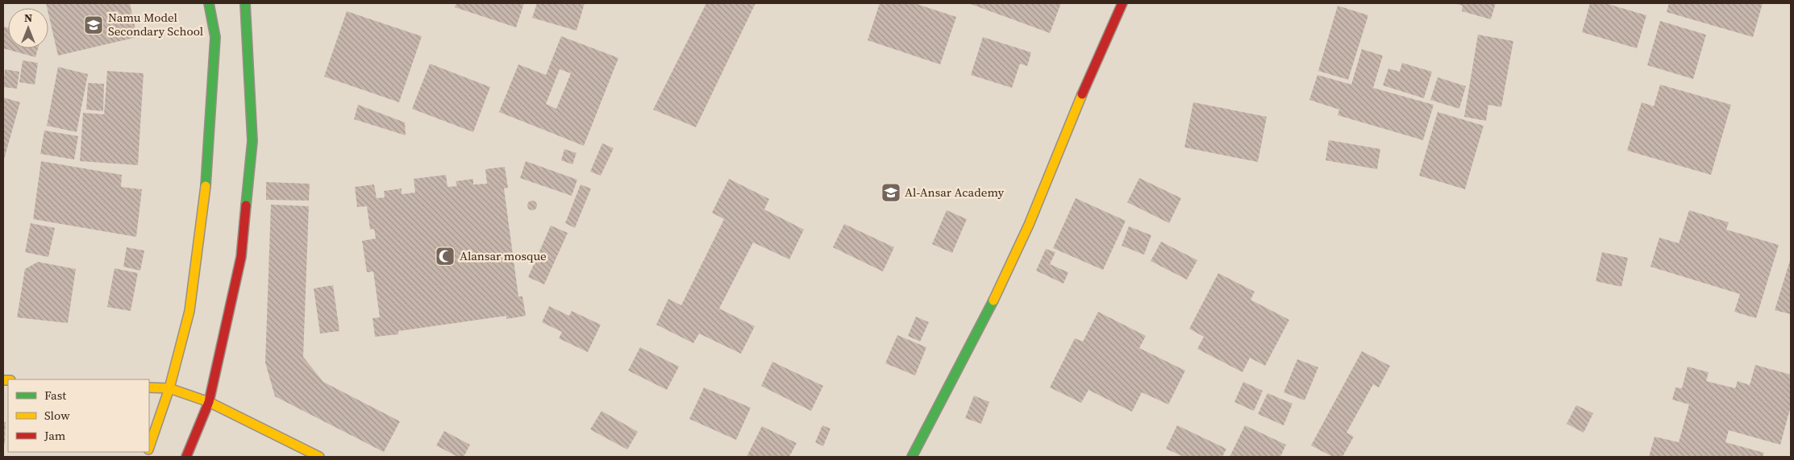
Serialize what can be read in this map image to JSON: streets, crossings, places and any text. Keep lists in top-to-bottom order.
{
  "places": {
    "school or university": ["Namu Model Secondary School", "Al-Ansar Academy"],
    "mosque": ["Alansar mosque"]
  },
  "legend": ["Fast", "Slow", "Jam"],
  "north": "top"
}
